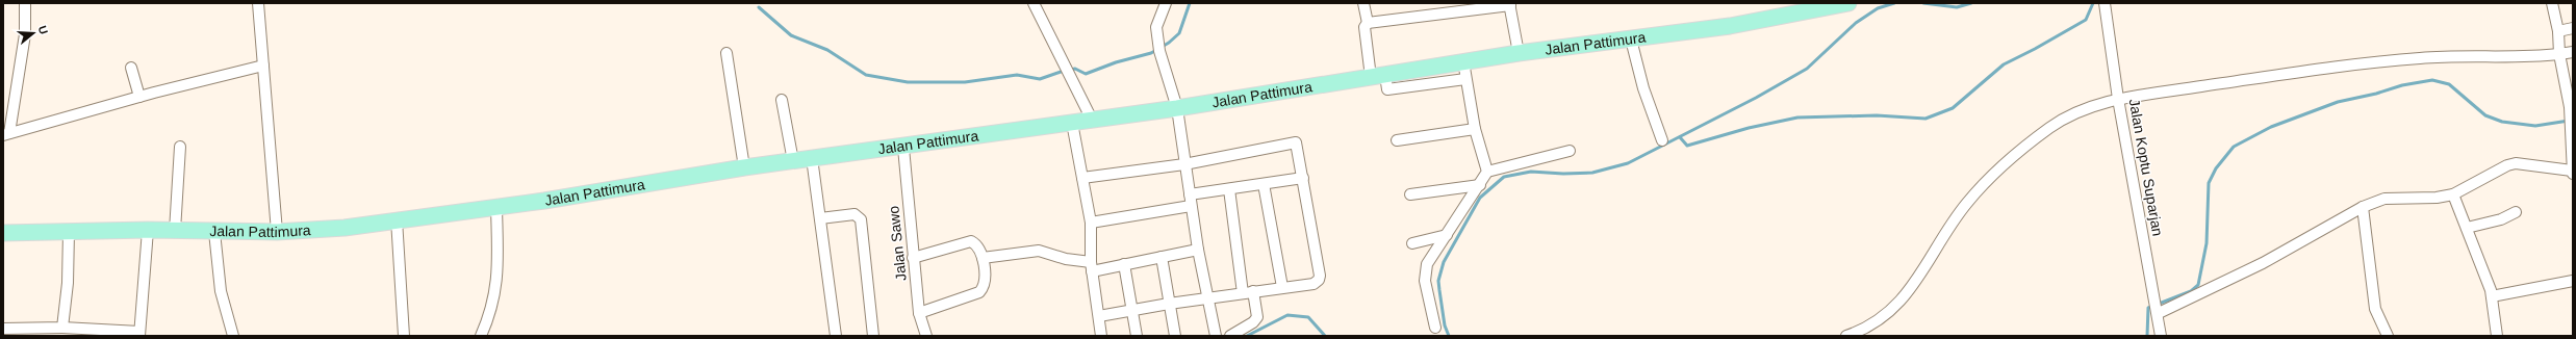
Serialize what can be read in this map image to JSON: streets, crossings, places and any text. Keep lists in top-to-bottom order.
{
  "streets": {
    "main road": ["Jalan Pattimura"],
    "street": ["Jalan Koptu Suparjan", "Jalan Sawo"]
  },
  "crossings": [
    ["Jalan Pattimura", "Jalan Sawo"]
  ],
  "north": "right"
}
